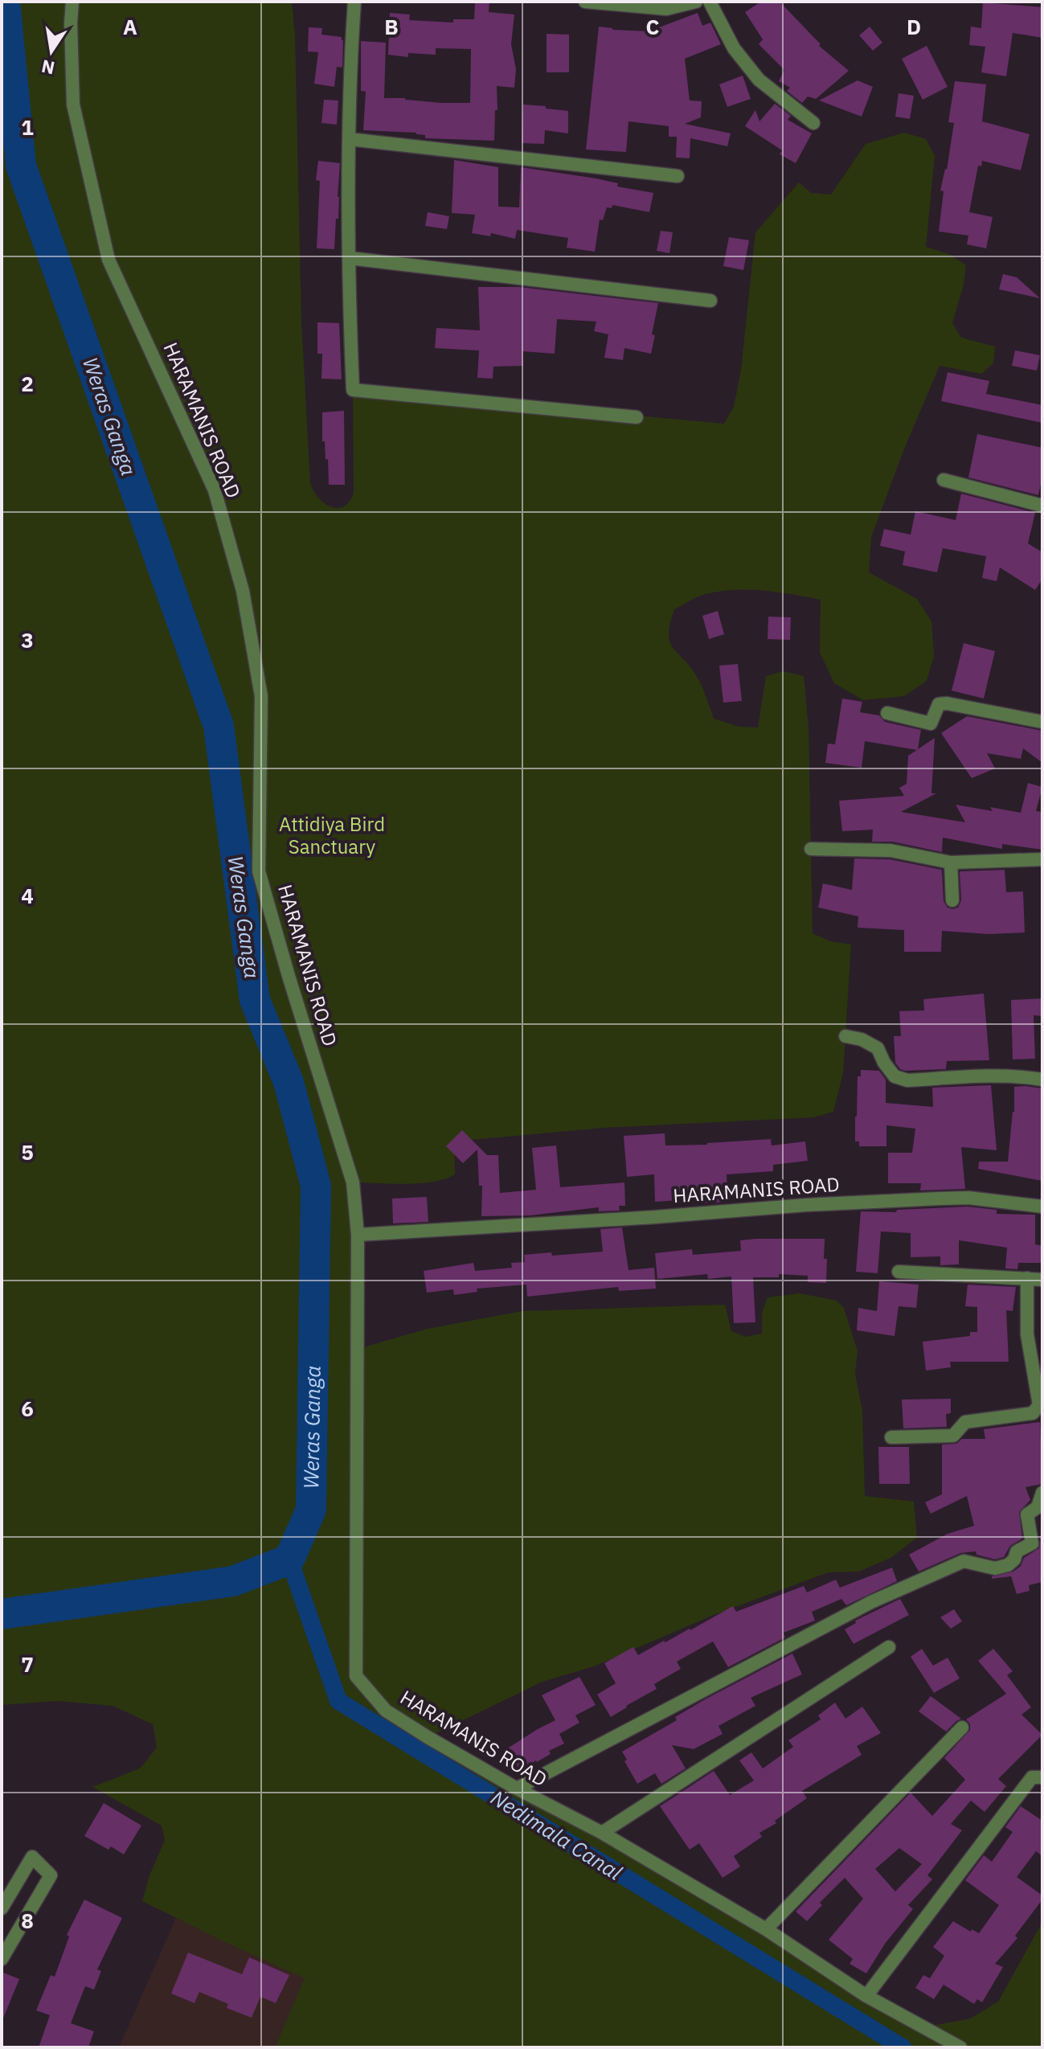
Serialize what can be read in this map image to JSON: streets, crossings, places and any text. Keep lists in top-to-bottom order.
{
  "streets": {
    "street": ["HARAMANIS ROAD"]
  },
  "water": ["Weras Ganga", "Nedimala Canal"],
  "parks": ["Attidiya Bird Sanctuary"],
  "north": "bottom",
  "grid": {
    "columns": [
      "A",
      "B",
      "C",
      "D"
    ],
    "rows": [
      "1",
      "2",
      "3",
      "4",
      "5",
      "6",
      "7",
      "8"
    ]
  }
}
